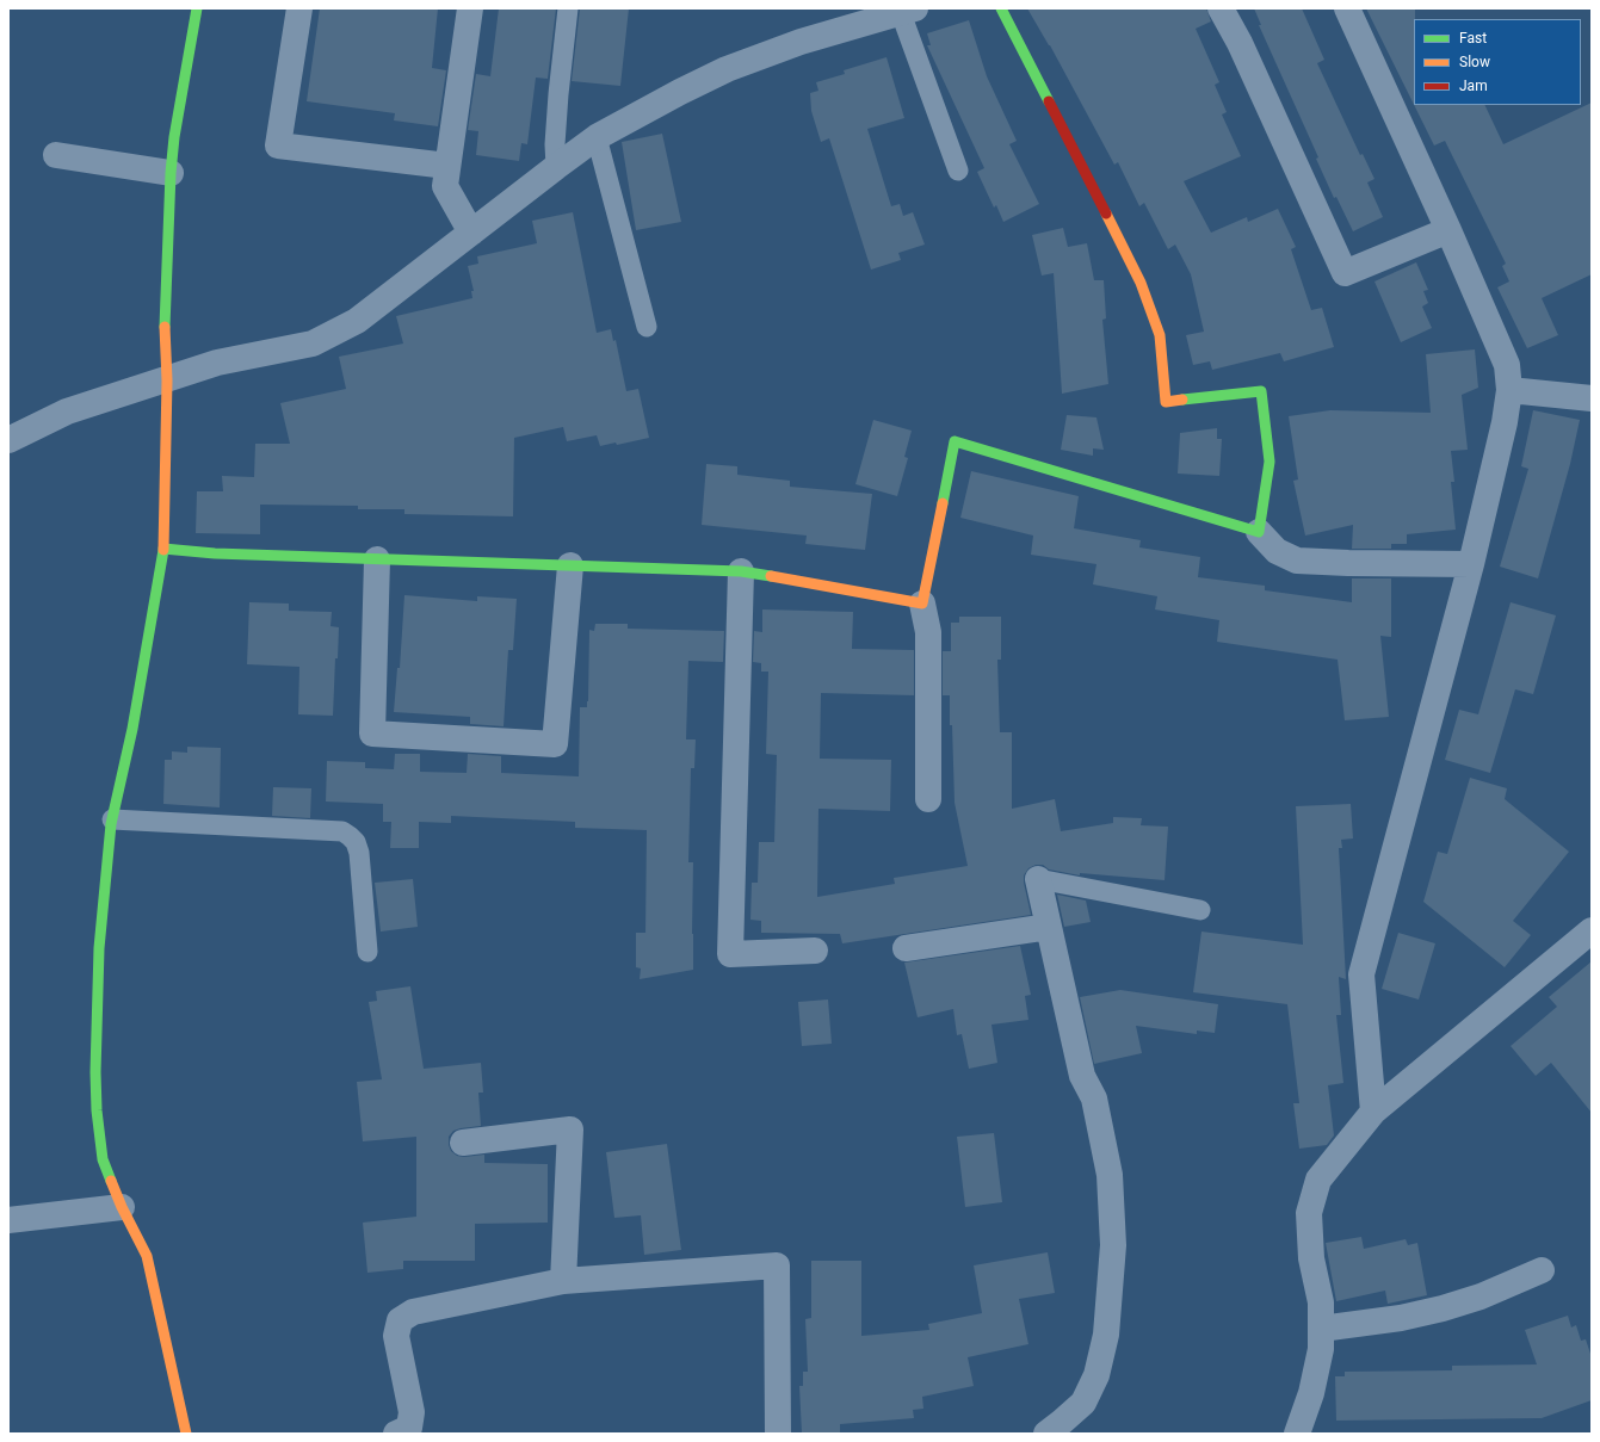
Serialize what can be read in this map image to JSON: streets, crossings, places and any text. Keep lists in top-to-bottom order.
{
  "legend": ["Fast", "Slow", "Jam"]
}
